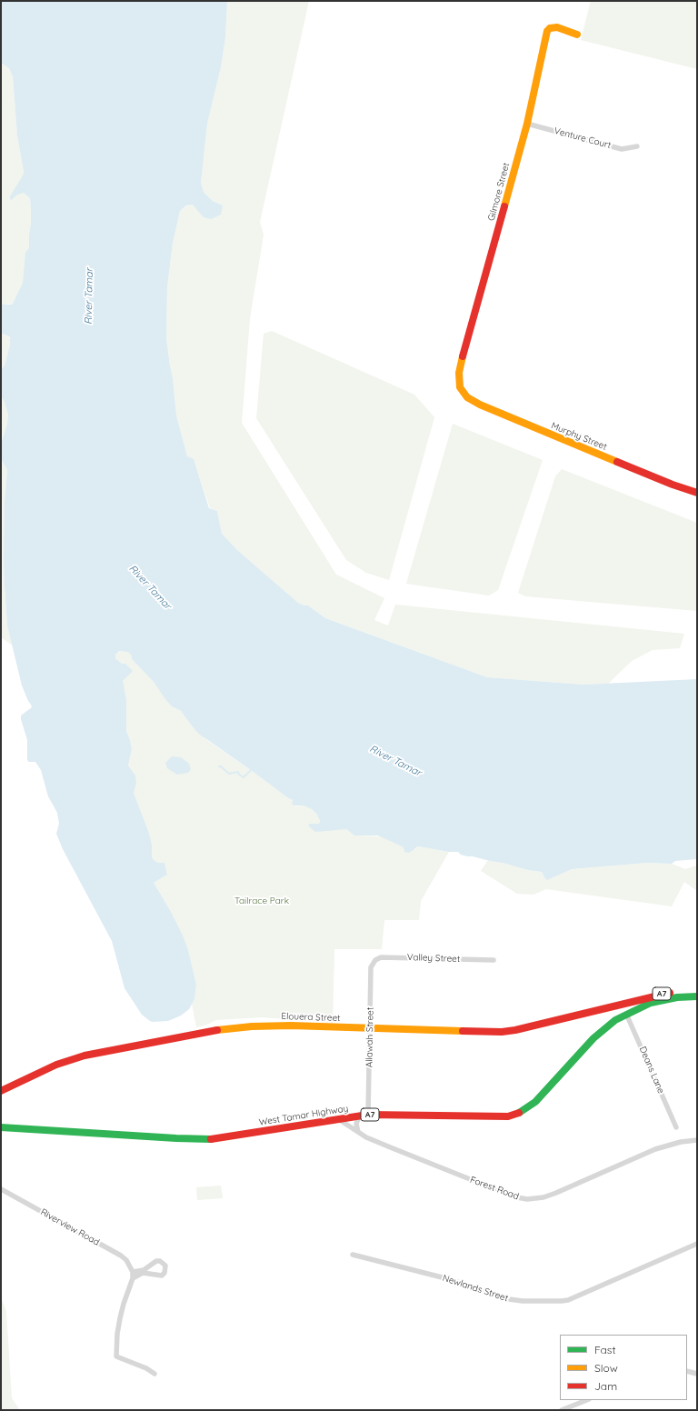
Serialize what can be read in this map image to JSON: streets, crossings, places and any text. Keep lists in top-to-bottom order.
{
  "streets": {
    "main road": [
      "Gilmore Street",
      "Murphy Street",
      "A7",
      "Elouera Street",
      "West Tamar Highway"
    ],
    "street": [
      "Venture Court",
      "Valley Street",
      "Allawah Street",
      "Deans Lane",
      "Forest Road",
      "Riverview Road",
      "Newlands Street"
    ]
  },
  "crossings": [
    ["Venture Court", "Gilmore Street"],
    ["Gilmore Street", "Murphy Street"],
    ["Valley Street", "Allawah Street"],
    ["Elouera Street", "Allawah Street"],
    ["Allawah Street", "West Tamar Highway"],
    ["Deans Lane", "West Tamar Highway"],
    ["West Tamar Highway", "Forest Road"]
  ],
  "water": ["River Tamar"],
  "parks": ["Tailrace Park"],
  "legend": ["Fast", "Slow", "Jam"]
}
